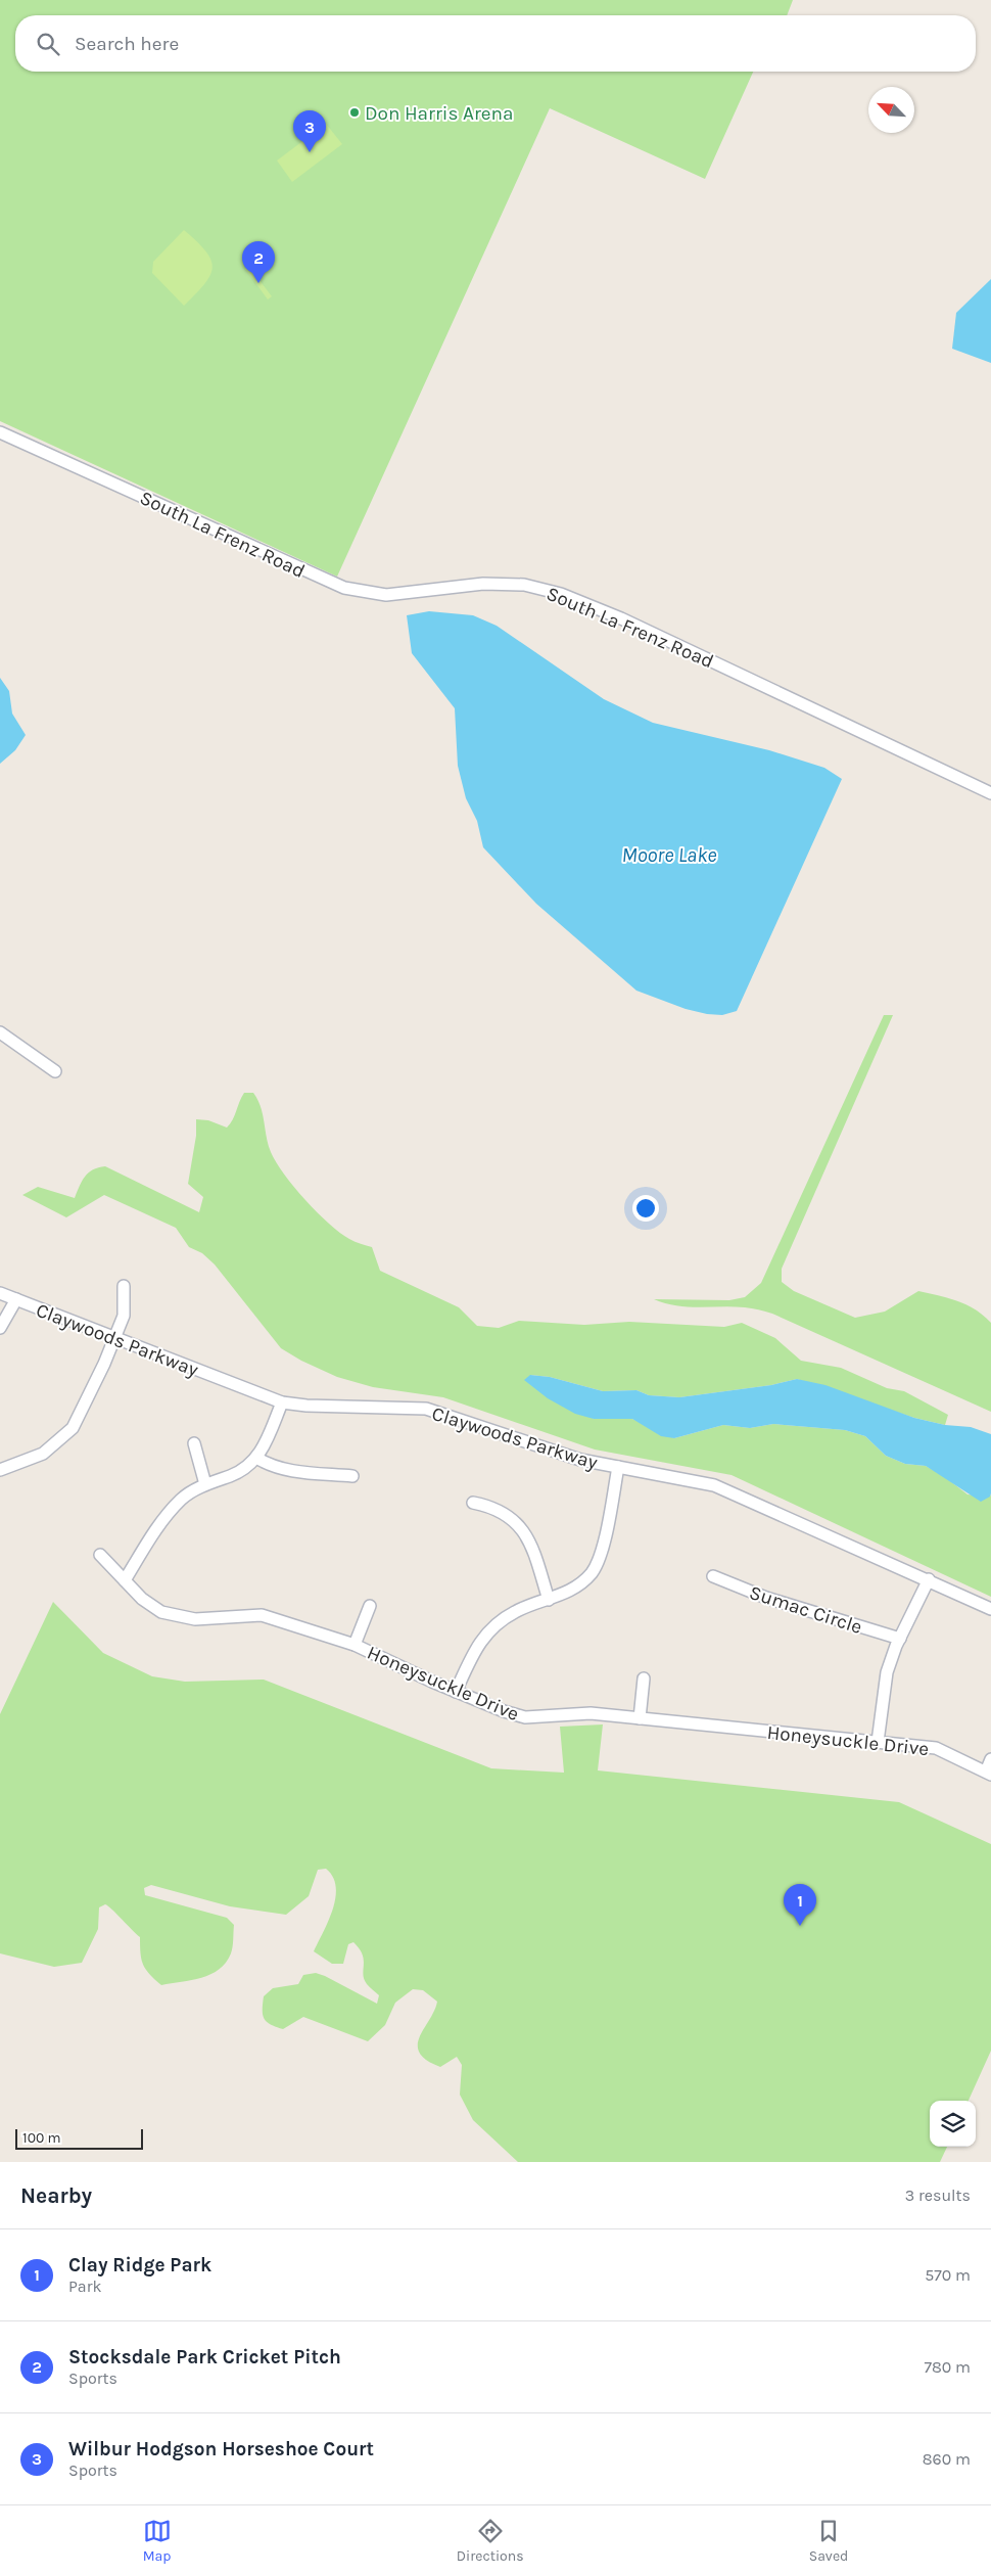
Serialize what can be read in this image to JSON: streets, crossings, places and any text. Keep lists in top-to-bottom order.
{
  "streets": {
    "street": [
      "South La Frenz Road",
      "Claywoods Parkway",
      "Sumac Circle",
      "Honeysuckle Drive"
    ]
  },
  "water": ["Moore Lake"],
  "places": ["Don Harris Arena"],
  "scale_bar": "100 m",
  "north": "top left",
  "page": {
    "search": "Search here",
    "pins": ["3", "2", "1"],
    "scale": "100 m",
    "heading": ["Nearby", "3 results"],
    "list": [
      {
        "mark": "1",
        "name": "Clay Ridge Park",
        "note": "Park",
        "value": "570 m"
      },
      {
        "mark": "2",
        "name": "Stocksdale Park Cricket Pitch",
        "note": "Sports",
        "value": "780 m"
      },
      {
        "mark": "3",
        "name": "Wilbur Hodgson Horseshoe Court",
        "note": "Sports",
        "value": "860 m"
      }
    ],
    "nav": ["Map", "Directions", "Saved"]
  }
}
